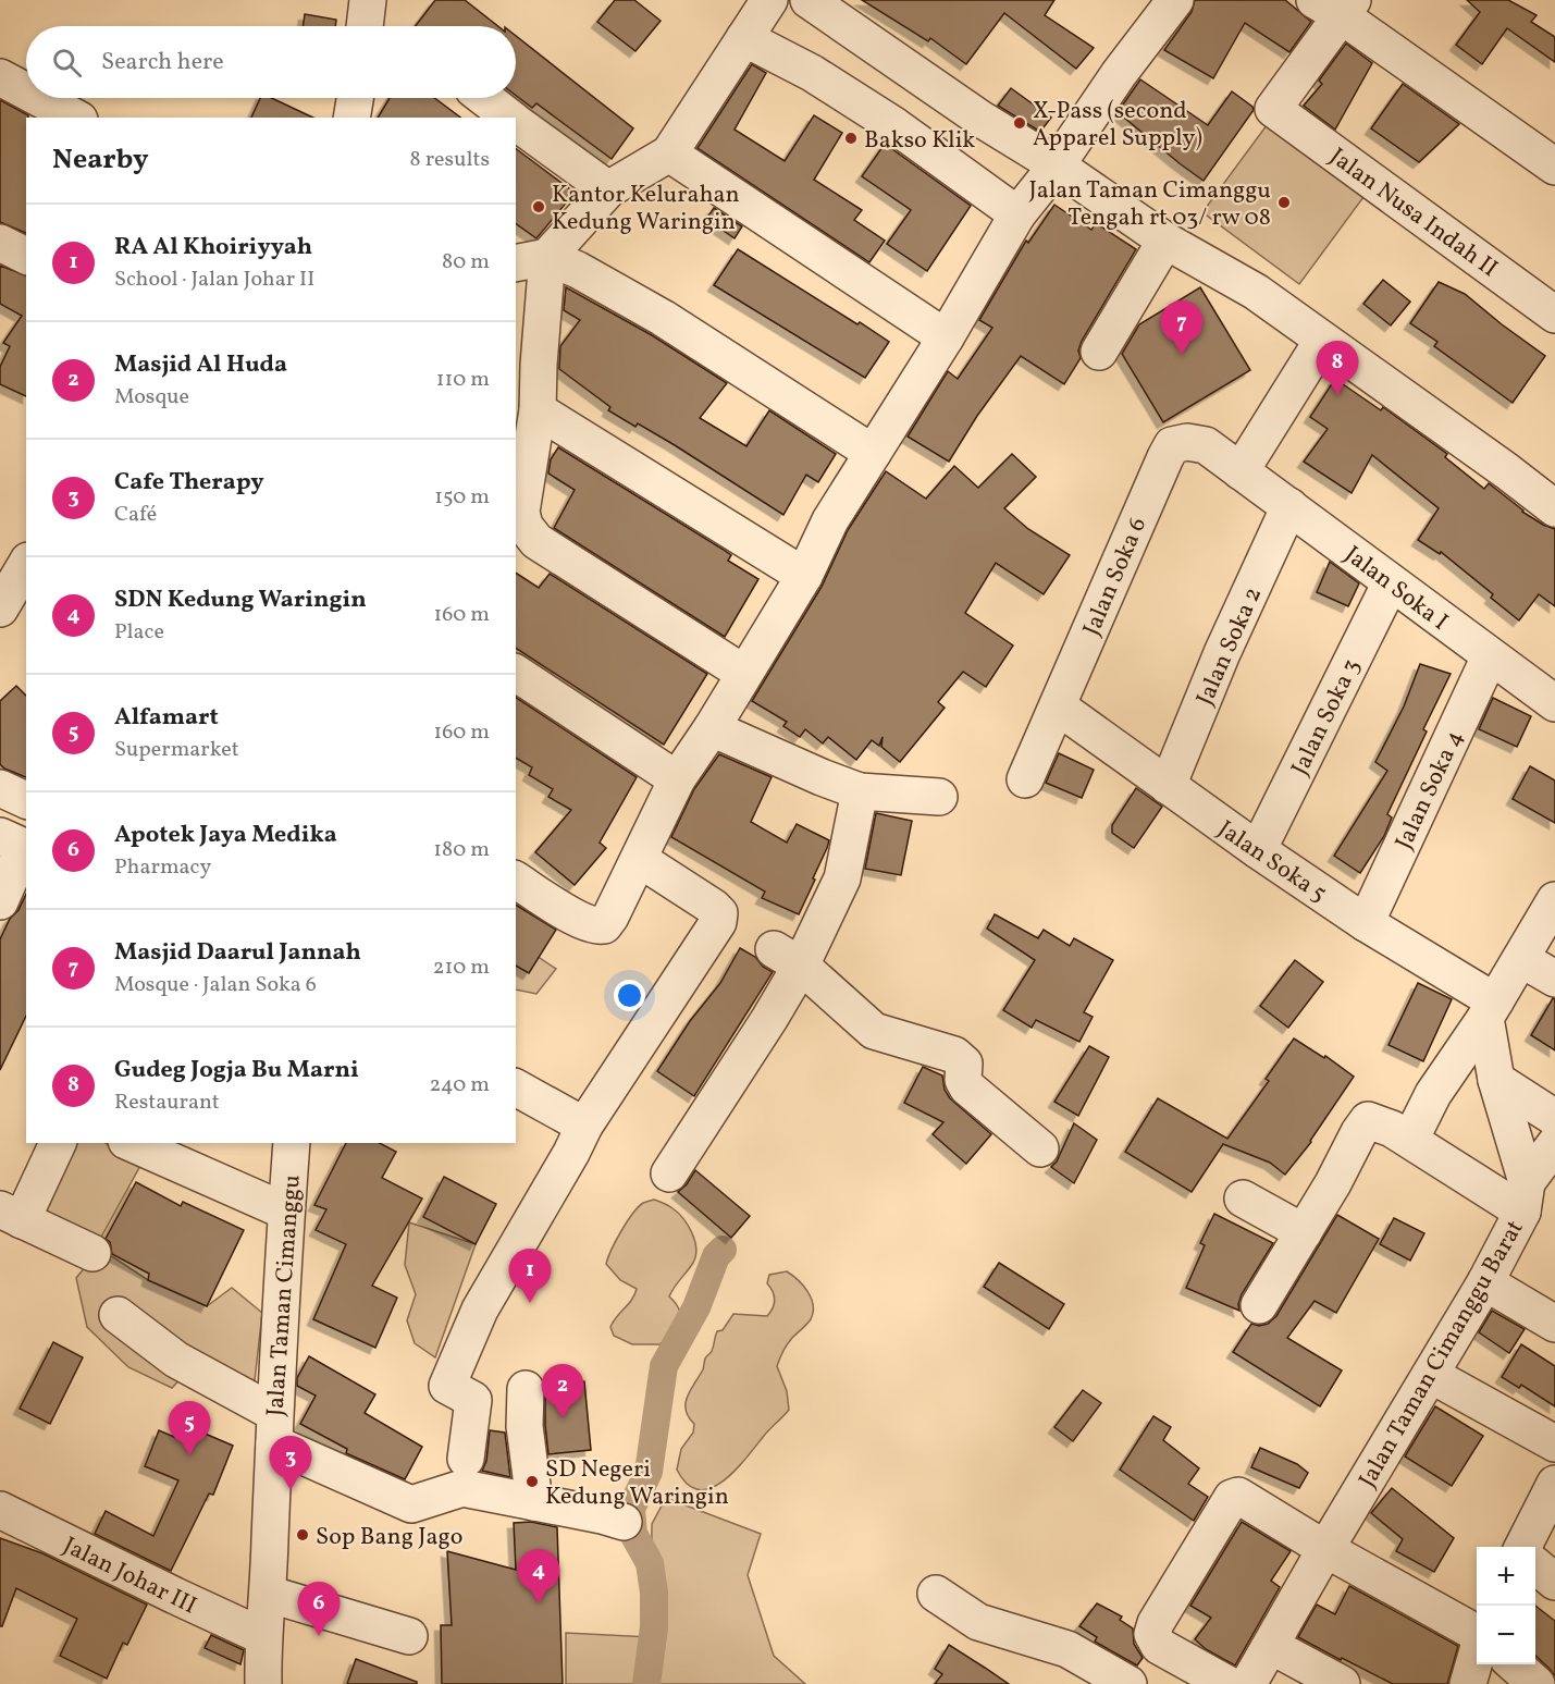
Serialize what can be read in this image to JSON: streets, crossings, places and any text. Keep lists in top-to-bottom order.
{
  "streets": {
    "street": [
      "Jalan Nusa Indah II",
      "Jalan Soka 6",
      "Jalan Soka I",
      "Jalan Soka 2",
      "Jalan Soka 3",
      "Jalan Soka 4",
      "Jalan Soka 5",
      "Jalan Taman Cimanggu",
      "Jalan Taman Cimanggu Barat",
      "Jalan Johar III"
    ]
  },
  "crossings": [
    ["Jalan Soka 6", "Jalan Soka I"],
    ["Jalan Soka 6", "Jalan Soka 5"],
    ["Jalan Soka I", "Jalan Soka 2"],
    ["Jalan Soka I", "Jalan Soka 3"],
    ["Jalan Soka I", "Jalan Soka 4"],
    ["Jalan Soka 2", "Jalan Soka 5"],
    ["Jalan Soka 3", "Jalan Soka 5"],
    ["Jalan Soka 4", "Jalan Soka 5"],
    ["Jalan Taman Cimanggu", "Jalan Johar III"]
  ],
  "places": [
    "X-Pass (second Apparel Supply)",
    "Bakso Klik",
    "Jalan Taman Cimanggu Tengah rt 03/ rw 08",
    "Kantor Kelurahan Kedung Waringin",
    "SD Negeri Kedung Waringin",
    "Sop Bang Jago"
  ],
  "page": {
    "search": "Search here",
    "heading": ["Nearby", "8 results"],
    "list": [
      {
        "mark": "1",
        "name": "RA Al Khoiriyyah",
        "note": "School · Jalan Johar II",
        "value": "80 m"
      },
      {
        "mark": "2",
        "name": "Masjid Al Huda",
        "note": "Mosque",
        "value": "110 m"
      },
      {
        "mark": "3",
        "name": "Cafe Therapy",
        "note": "Café",
        "value": "150 m"
      },
      {
        "mark": "4",
        "name": "SDN Kedung Waringin",
        "note": "Place",
        "value": "160 m"
      },
      {
        "mark": "5",
        "name": "Alfamart",
        "note": "Supermarket",
        "value": "160 m"
      },
      {
        "mark": "6",
        "name": "Apotek Jaya Medika",
        "note": "Pharmacy",
        "value": "180 m"
      },
      {
        "mark": "7",
        "name": "Masjid Daarul Jannah",
        "note": "Mosque · Jalan Soka 6",
        "value": "210 m"
      },
      {
        "mark": "8",
        "name": "Gudeg Jogja Bu Marni",
        "note": "Restaurant",
        "value": "240 m"
      }
    ],
    "pins": [
      "7",
      "8",
      "1",
      "2",
      "5",
      "3",
      "4",
      "6"
    ],
    "map_buttons": ["+", "−"]
  }
}
